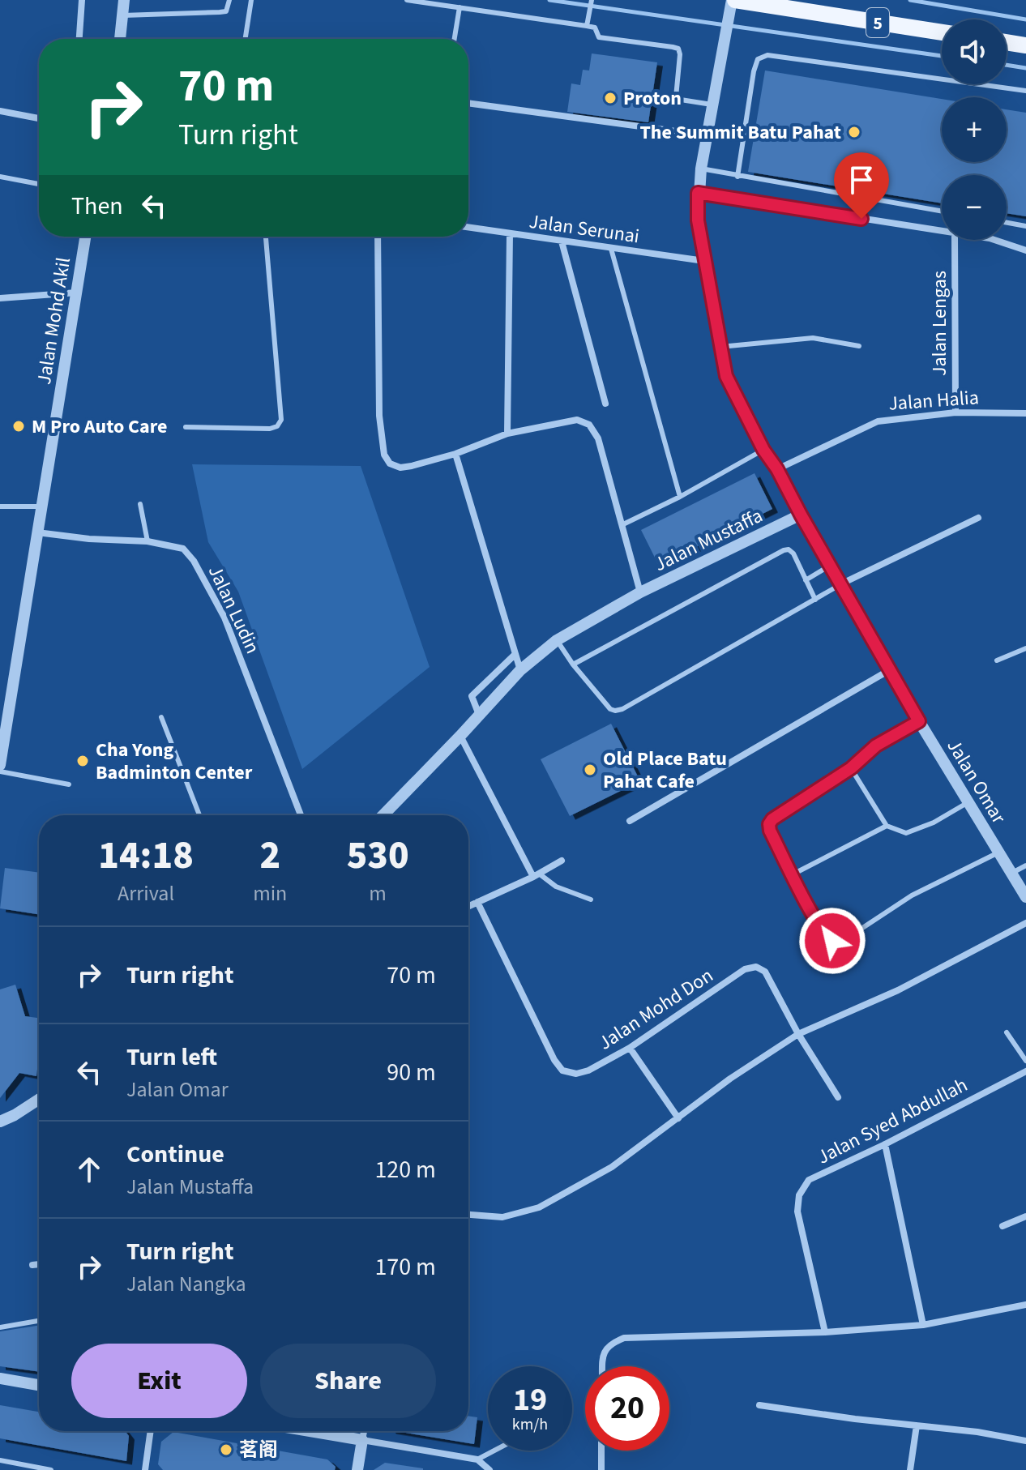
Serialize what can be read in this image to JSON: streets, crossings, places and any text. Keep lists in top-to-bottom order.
{
  "streets": {
    "main road": ["5"],
    "street": [
      "Jalan Serunai",
      "Jalan Mohd Akil",
      "Jalan Lengas",
      "Jalan Halia",
      "Jalan Mustaffa",
      "Jalan Ludin",
      "Jalan Omar",
      "Jalan Mohd Don",
      "Jalan Syed Abdullah"
    ]
  },
  "crossings": [
    ["Jalan Mohd Akil", "Jalan Ludin"],
    ["Jalan Lengas", "Jalan Halia"],
    ["Jalan Mustaffa", "Jalan Omar"]
  ],
  "places": [
    "Proton",
    "The Summit Batu Pahat",
    "M Pro Auto Care",
    "Cha Yong Badminton Center",
    "Old Place Batu Pahat Cafe",
    "茗阁"
  ],
  "page": {
    "map_buttons": ["+", "−"],
    "turn": ["70 m", "Turn right"],
    "then": "Then",
    "eta": [
      "14:18",
      "Arrival",
      "2",
      "min",
      "530",
      "m"
    ],
    "list": [
      {
        "name": "Turn right",
        "value": "70 m"
      },
      {
        "name": "Turn left",
        "note": "Jalan Omar",
        "value": "90 m"
      },
      {
        "name": "Continue",
        "note": "Jalan Mustaffa",
        "value": "120 m"
      },
      {
        "name": "Turn right",
        "note": "Jalan Nangka",
        "value": "170 m"
      }
    ],
    "buttons": ["Exit", "Share"],
    "speed": "19 km/h",
    "limit": "20"
  }
}
